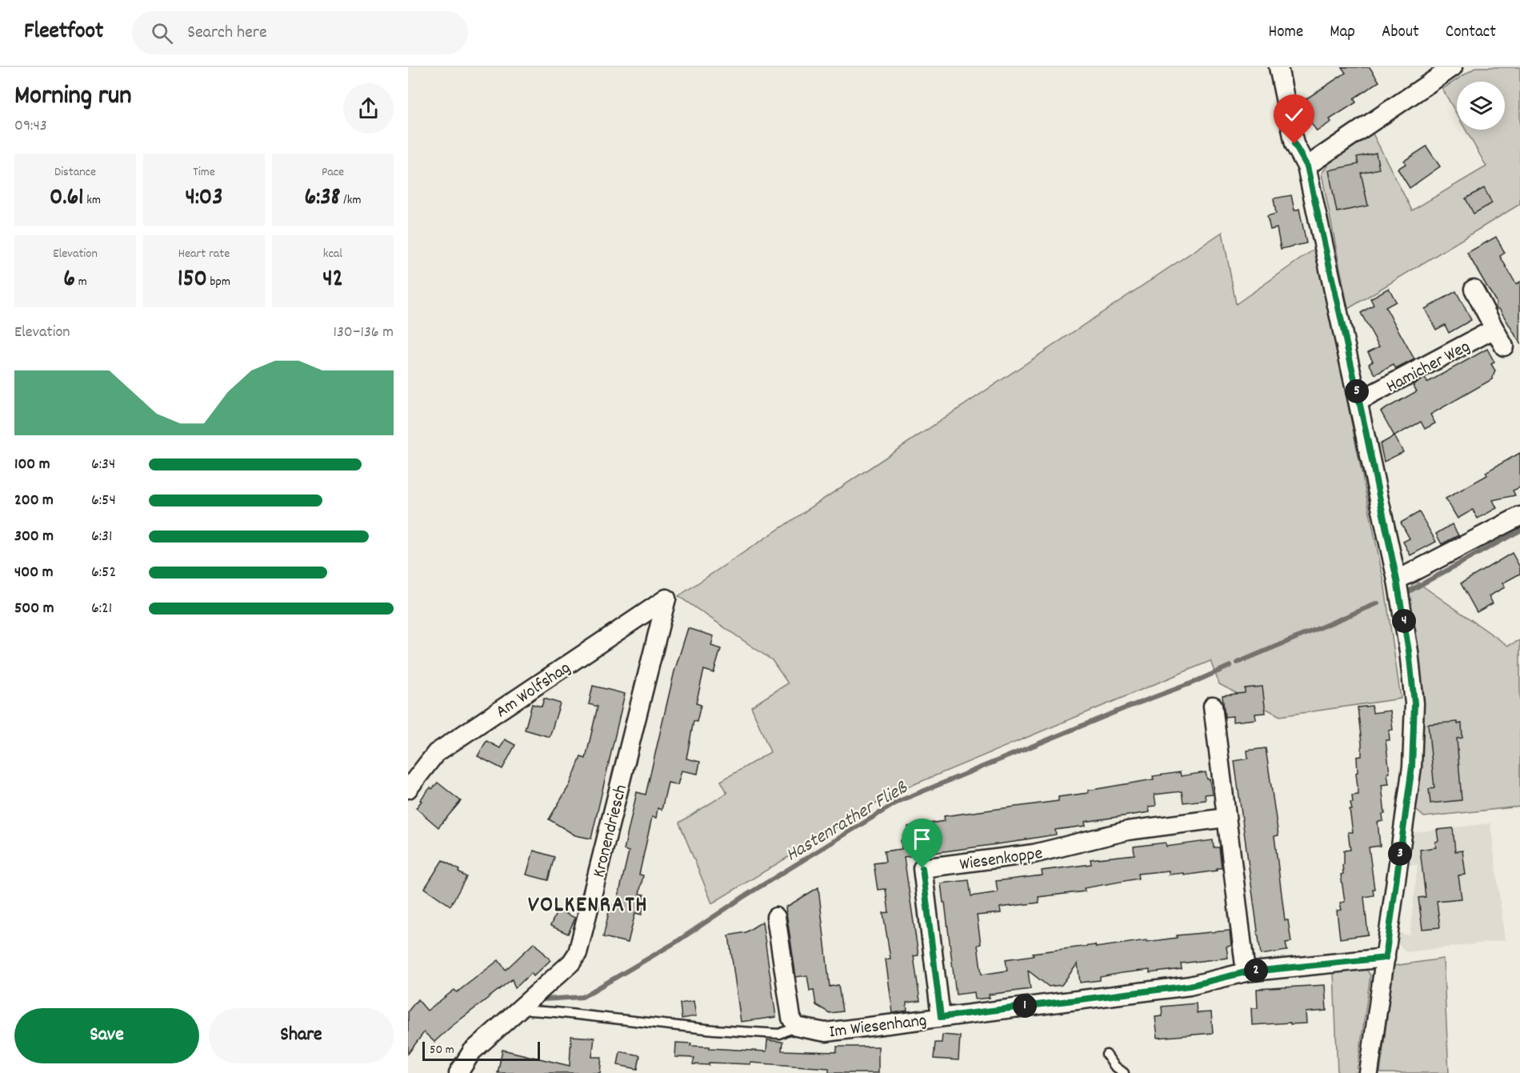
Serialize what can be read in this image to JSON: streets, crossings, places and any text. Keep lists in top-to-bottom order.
{
  "streets": {
    "street": [
      "Hamicher Weg",
      "Am Wolfshag",
      "Kronendriesch",
      "Wiesenkoppe",
      "Im Wiesenhang"
    ]
  },
  "crossings": [
    ["Am Wolfshag", "Kronendriesch"],
    ["Wiesenkoppe", "Im Wiesenhang"]
  ],
  "districts": ["VOLKENRATH"],
  "water": ["Hastenrather Fließ"],
  "scale_bar": "50 m",
  "page": {
    "header": "Fleetfoot",
    "search": "Search here",
    "nav": [
      "Home",
      "Map",
      "About",
      "Contact"
    ],
    "heading": ["Morning run", "09:43"],
    "stats": [
      ["Distance", "0.61 km"],
      ["Time", "4:03"],
      ["Pace", "6:38 /km"],
      ["Elevation", "6 m"],
      ["Heart rate", "150 bpm"],
      ["kcal", "42"]
    ],
    "chart": ["Elevation", "130–136 m"],
    "pins": [
      "5",
      "4",
      "3",
      "2",
      "1"
    ],
    "list": [
      {
        "name": "100 m",
        "note": "6:34"
      },
      {
        "name": "200 m",
        "note": "6:54"
      },
      {
        "name": "300 m",
        "note": "6:31"
      },
      {
        "name": "400 m",
        "note": "6:52"
      },
      {
        "name": "500 m",
        "note": "6:21"
      }
    ],
    "buttons": ["Save", "Share"],
    "scale": "50 m"
  }
}
